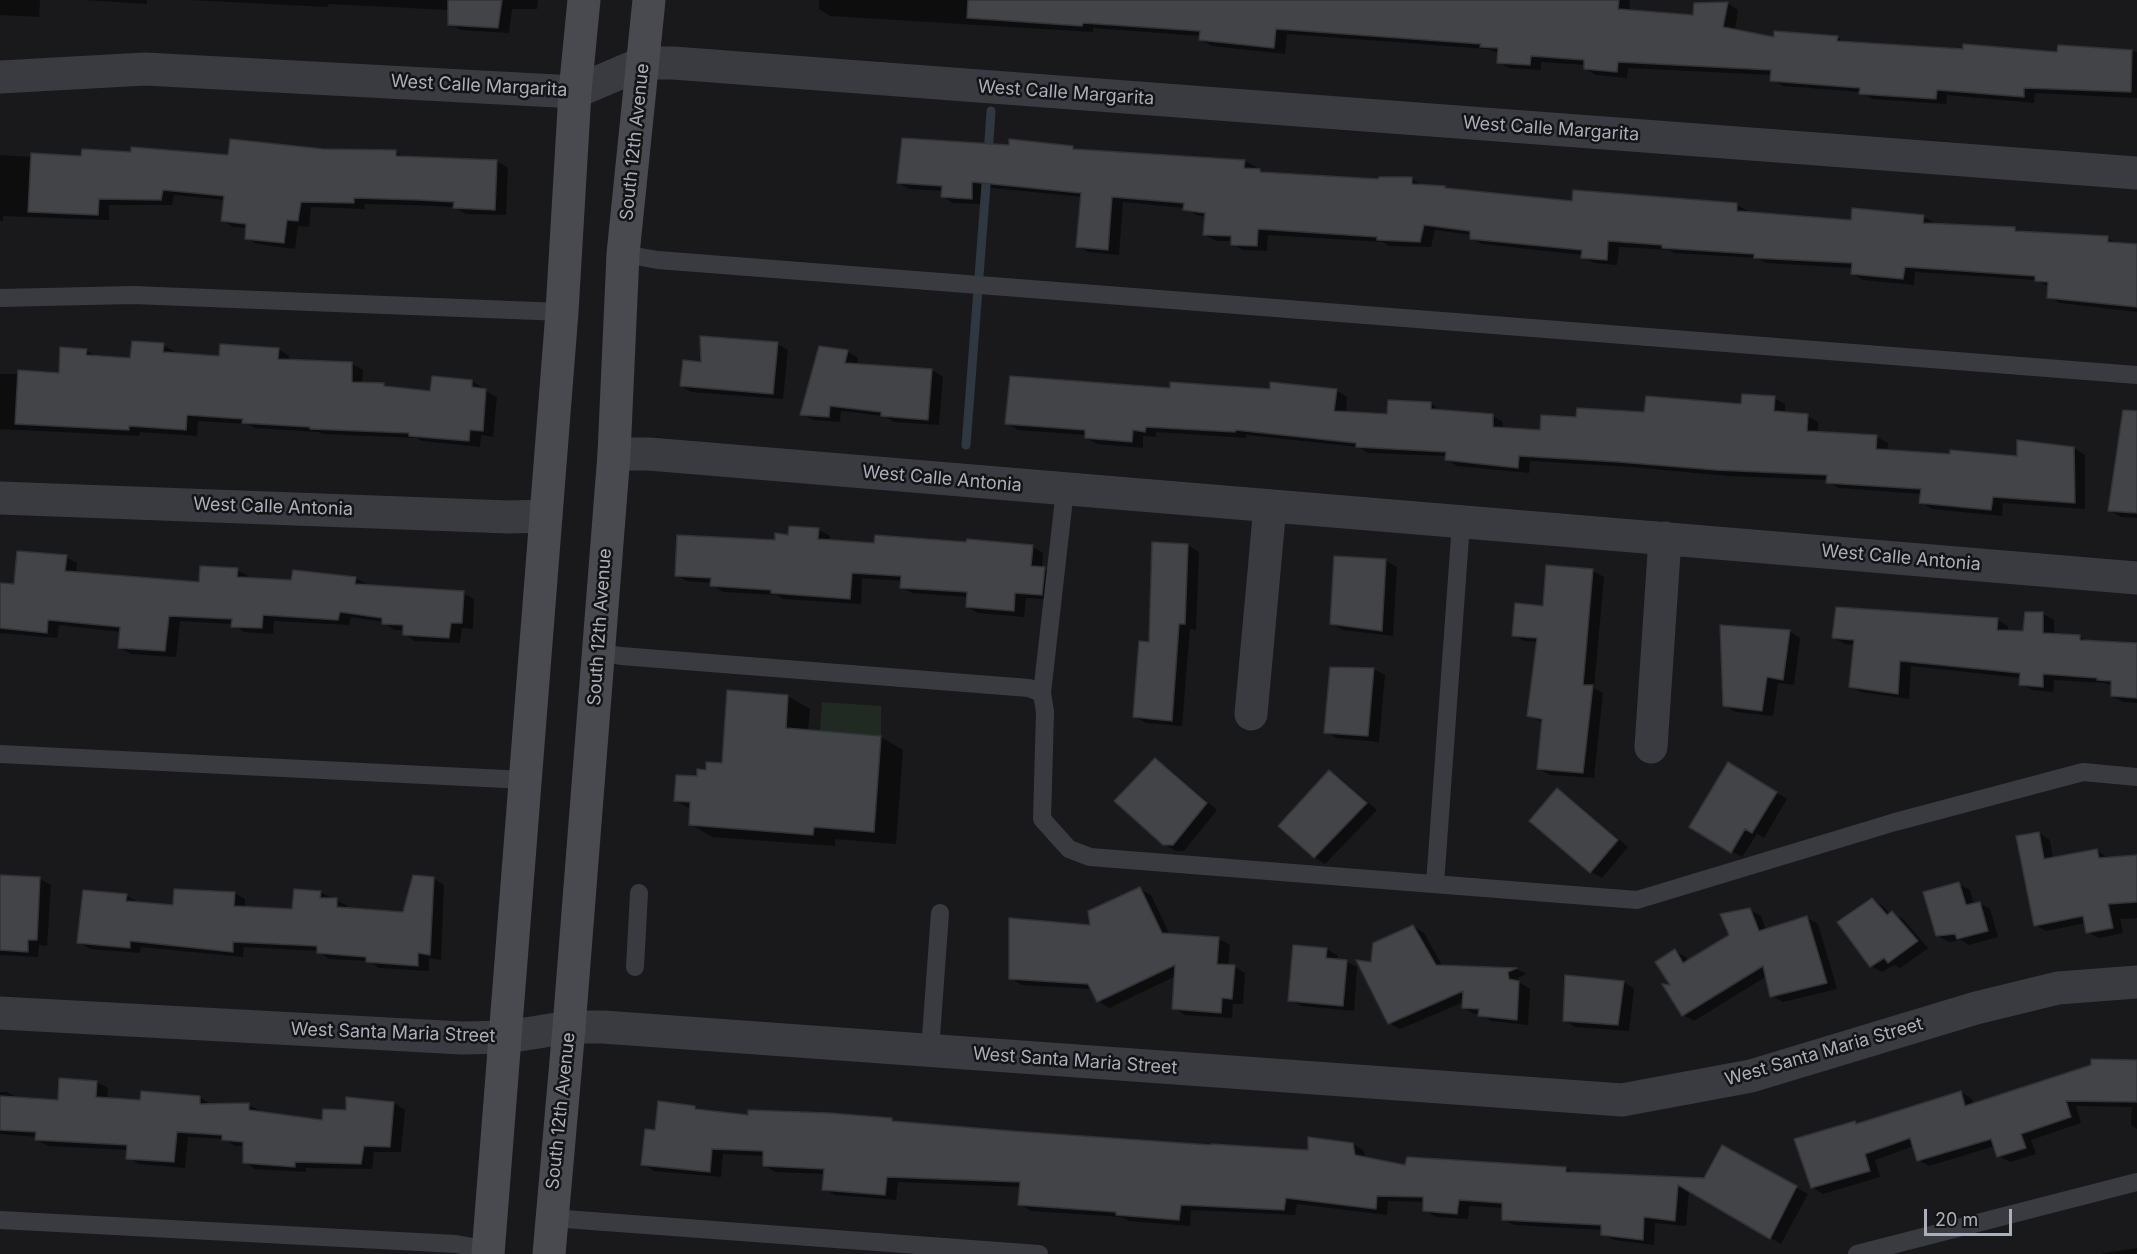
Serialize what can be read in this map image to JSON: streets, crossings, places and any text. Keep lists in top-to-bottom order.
{
  "streets": {
    "main road": ["South 12th Avenue"],
    "street": ["West Calle Margarita", "West Calle Antonia", "West Santa Maria Street"]
  },
  "crossings": [
    ["West Calle Margarita", "South 12th Avenue"],
    ["South 12th Avenue", "West Calle Antonia"],
    ["South 12th Avenue", "West Santa Maria Street"]
  ],
  "scale_bar": "20 m"
}
